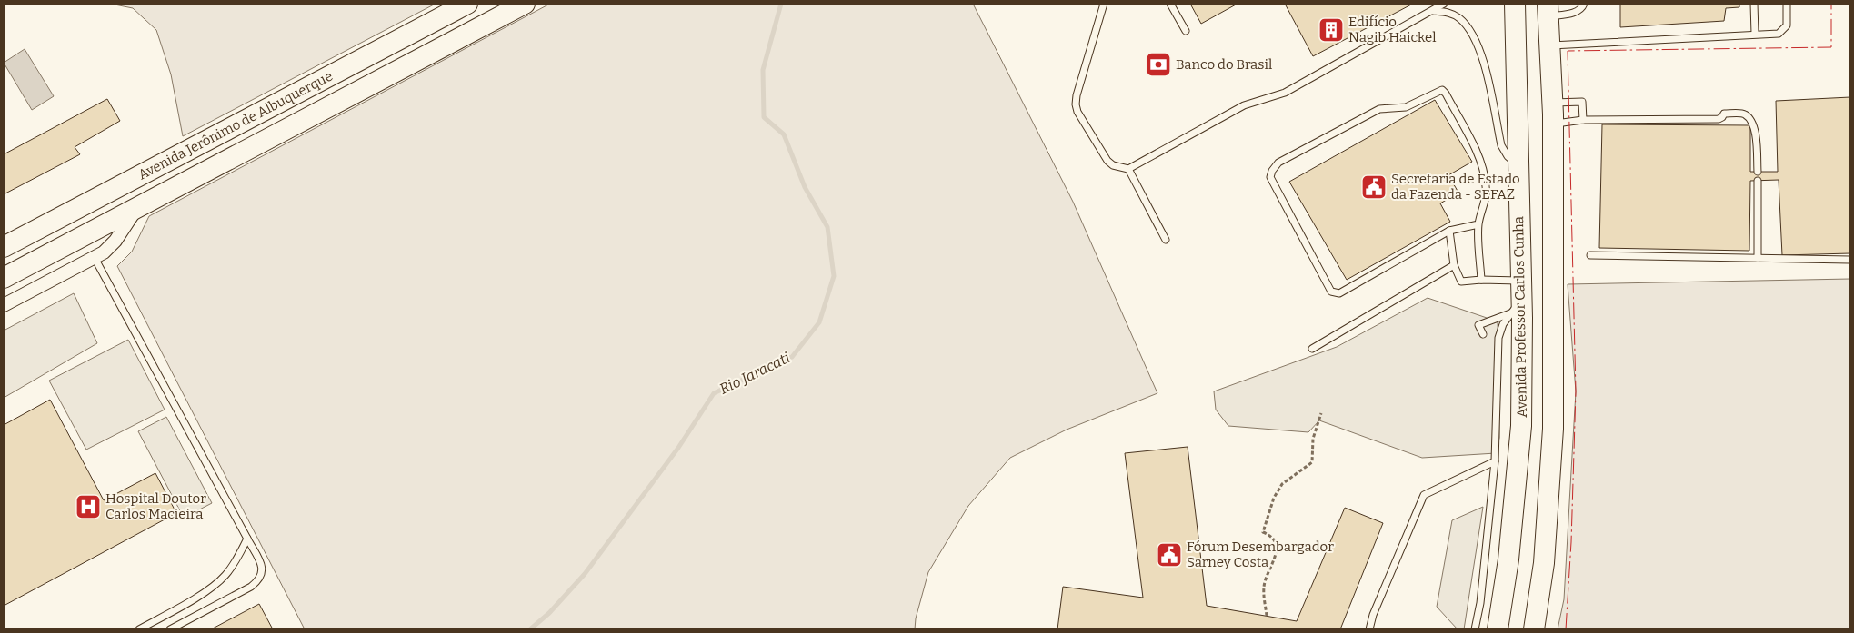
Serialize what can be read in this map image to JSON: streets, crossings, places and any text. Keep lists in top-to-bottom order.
{
  "streets": {
    "main road": ["Avenida Jerônimo de Albuquerque", "Avenida Professor Carlos Cunha"]
  },
  "water": ["Rio Jaracati"],
  "places": {
    "building": ["Edifício Nagib Haickel"],
    "bank": ["Banco do Brasil"],
    "public building": ["Secretaria de Estado da Fazenda - SEFAZ", "Fórum Desembargador Sarney Costa"],
    "hospital": ["Hospital Doutor Carlos Macieira"]
  }
}
